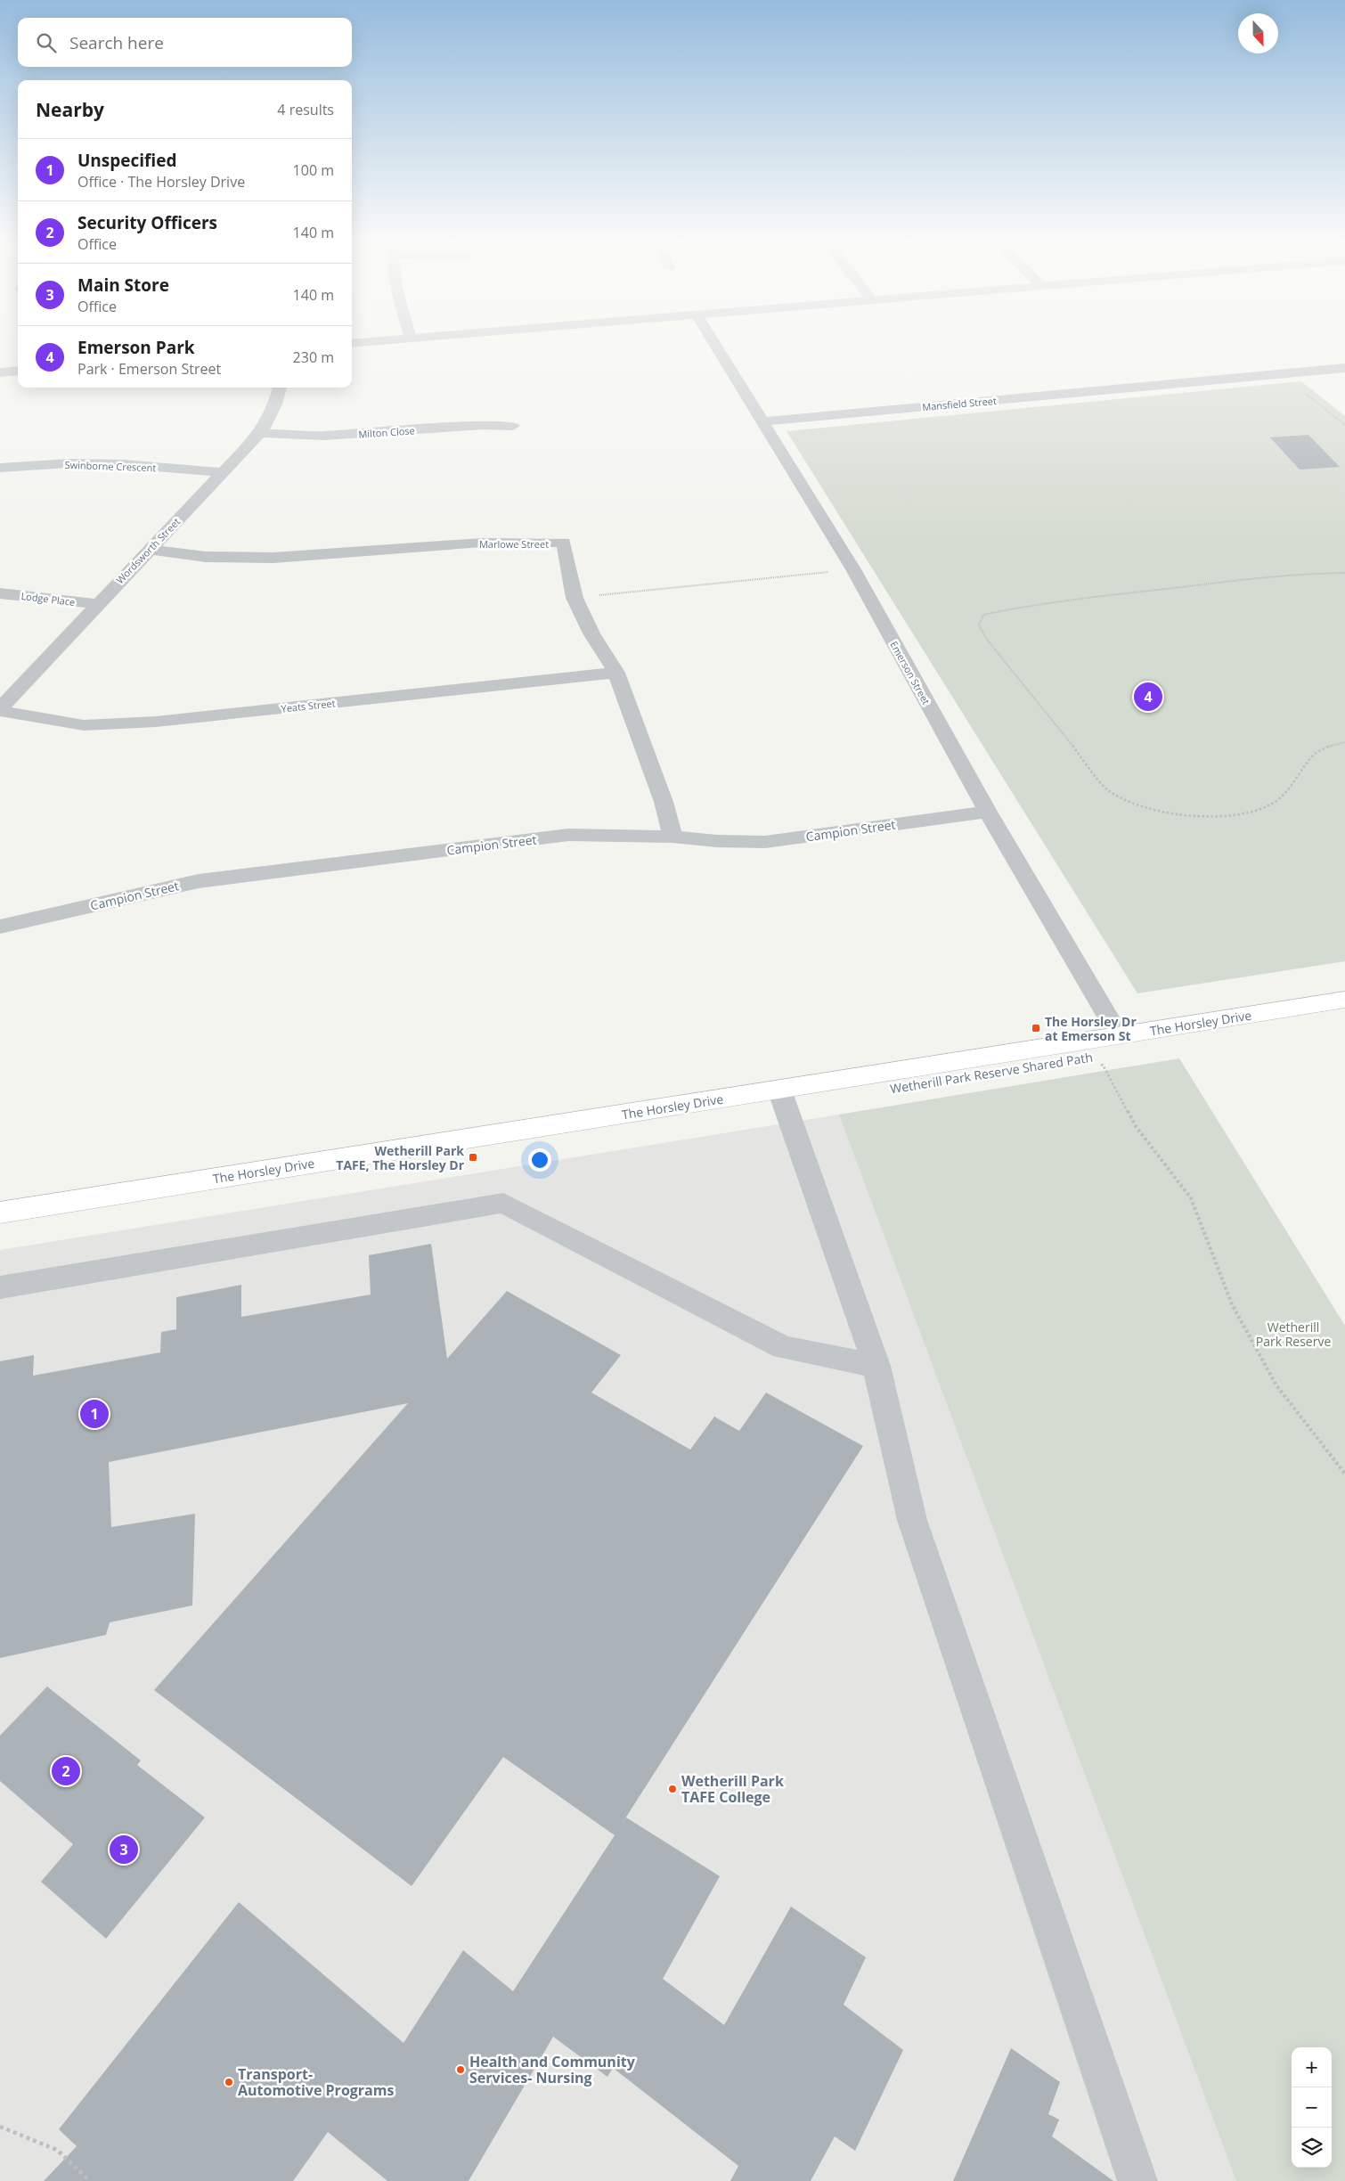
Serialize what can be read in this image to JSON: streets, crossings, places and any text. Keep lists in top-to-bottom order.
{
  "streets": {
    "main road": ["The Horsley Drive"],
    "street": [
      "Mansfield Street",
      "Milton Close",
      "Swinborne Crescent",
      "Marlowe Street",
      "Wordsworth Street",
      "Lodge Place",
      "Emerson Street",
      "Yeats Street",
      "Campion Street"
    ],
    "path": ["Wetherill Park Reserve Shared Path"]
  },
  "crossings": [
    ["Mansfield Street", "Emerson Street"],
    ["Milton Close", "Wordsworth Street"],
    ["Swinborne Crescent", "Wordsworth Street"],
    ["Marlowe Street", "Wordsworth Street"],
    ["Marlowe Street", "Yeats Street"],
    ["Marlowe Street", "Campion Street"],
    ["Wordsworth Street", "Lodge Place"],
    ["Wordsworth Street", "Yeats Street"],
    ["Emerson Street", "Campion Street"],
    ["Emerson Street", "The Horsley Drive"]
  ],
  "parks": ["Wetherill Park Reserve"],
  "places": {
    "transit": ["The Horsley Dr at Emerson St", "Wetherill Park TAFE, The Horsley Dr"],
    "other": ["Wetherill Park TAFE College", "Health and Community Services- Nursing", "Transport- Automotive Programs"]
  },
  "north": "bottom",
  "page": {
    "search": "Search here",
    "heading": ["Nearby", "4 results"],
    "list": [
      {
        "mark": "1",
        "name": "Unspecified",
        "note": "Office · The Horsley Drive",
        "value": "100 m"
      },
      {
        "mark": "2",
        "name": "Security Officers",
        "note": "Office",
        "value": "140 m"
      },
      {
        "mark": "3",
        "name": "Main Store",
        "note": "Office",
        "value": "140 m"
      },
      {
        "mark": "4",
        "name": "Emerson Park",
        "note": "Park · Emerson Street",
        "value": "230 m"
      }
    ],
    "pins": [
      "4",
      "1",
      "2",
      "3"
    ],
    "map_buttons": ["+", "−"]
  }
}
